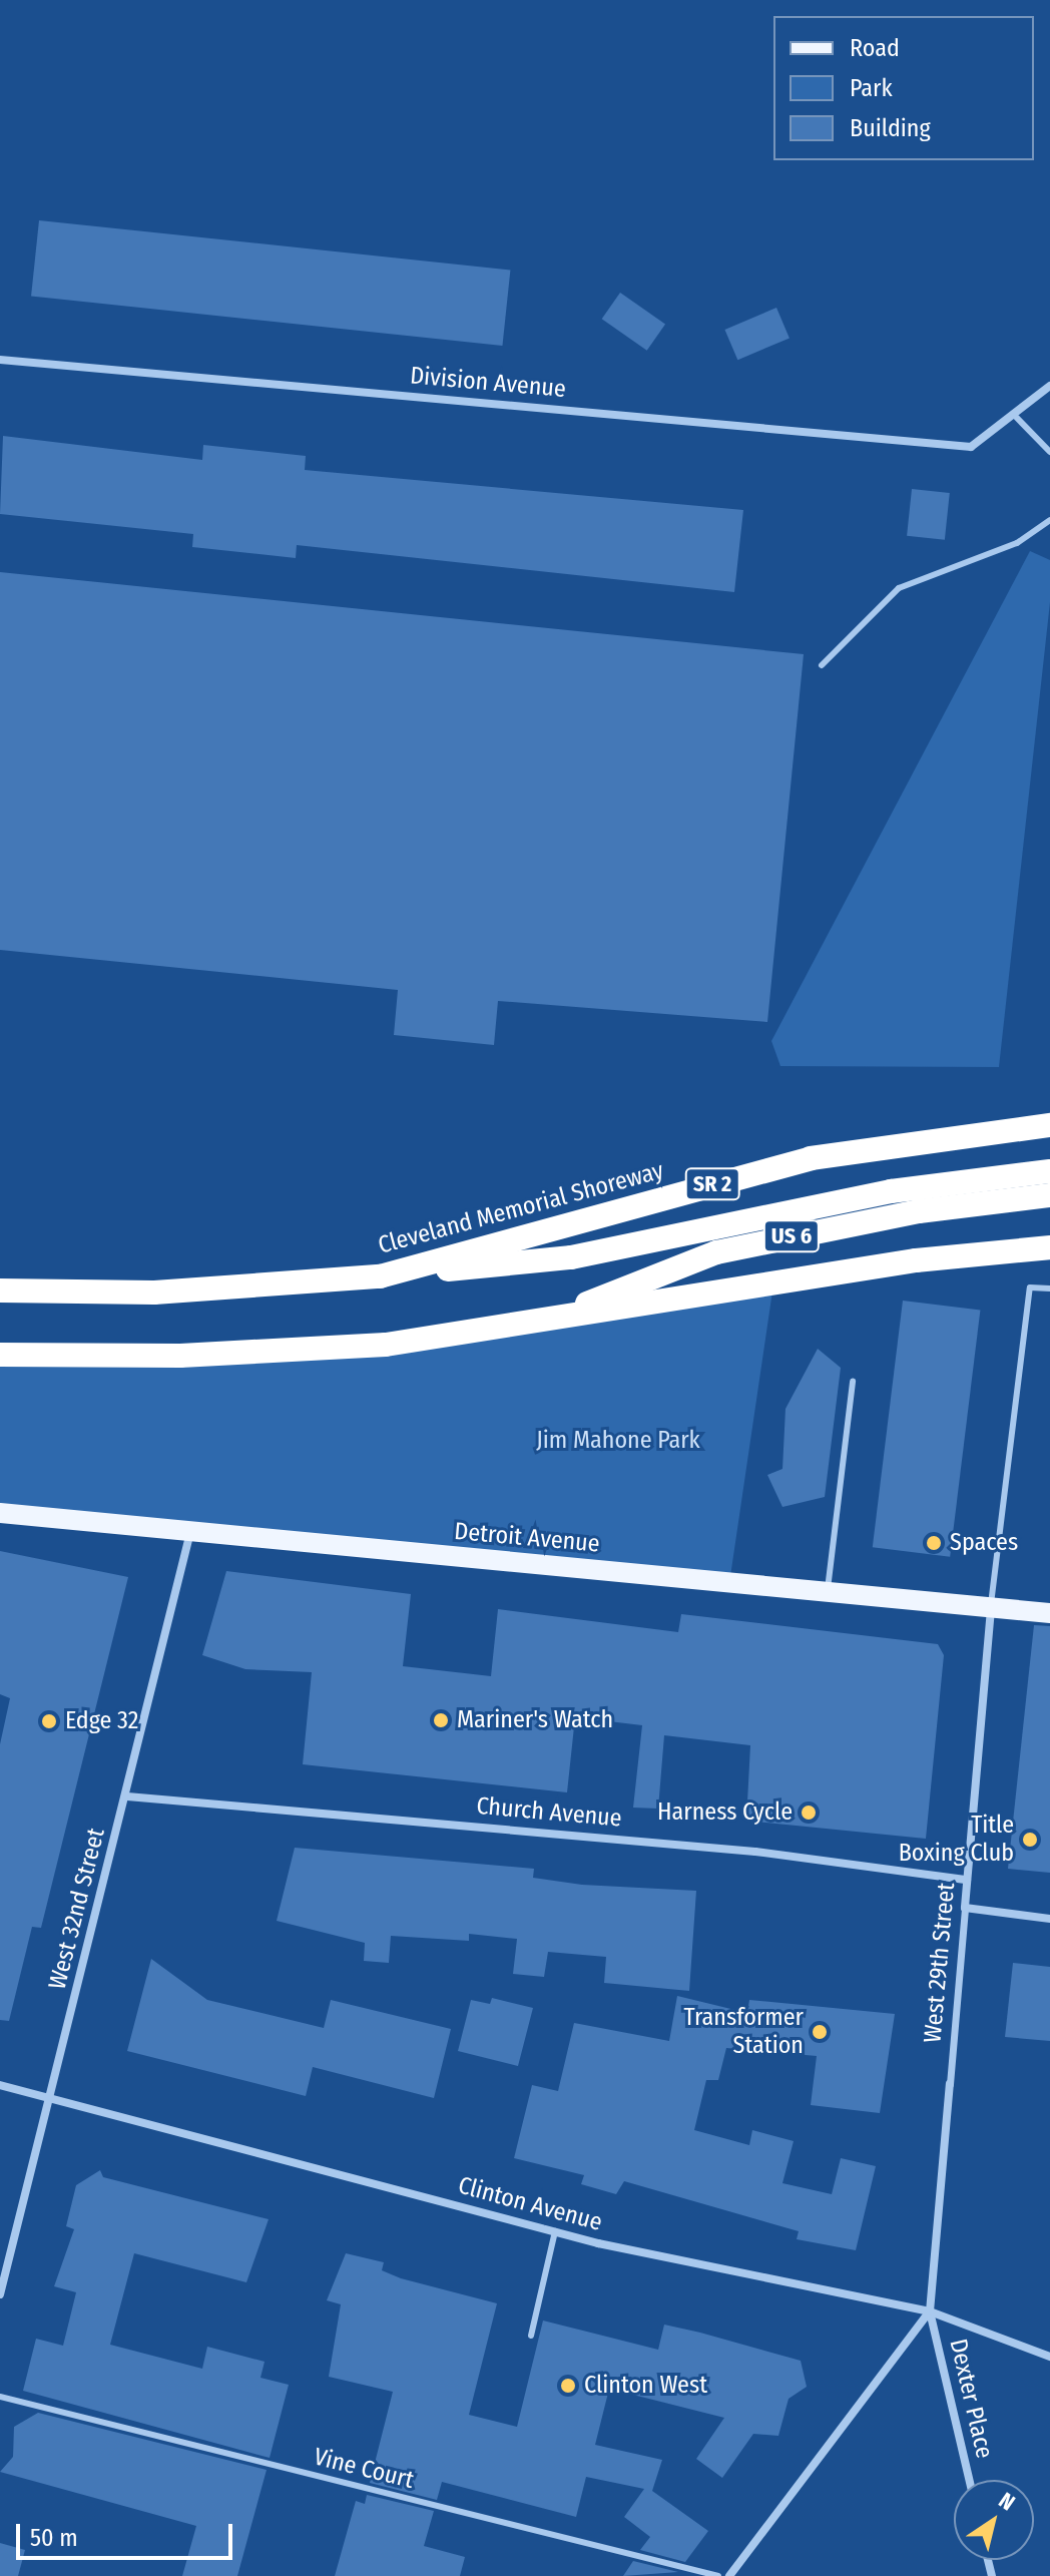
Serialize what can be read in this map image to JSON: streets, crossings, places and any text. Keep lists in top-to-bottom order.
{
  "streets": {
    "highway": ["SR 2", "Cleveland Memorial Shoreway", "US 6"],
    "main road": ["Detroit Avenue"],
    "street": [
      "Division Avenue",
      "Church Avenue",
      "West 32nd Street",
      "West 29th Street",
      "Clinton Avenue",
      "Dexter Place"
    ],
    "lane": ["Vine Court"]
  },
  "crossings": [
    ["Cleveland Memorial Shoreway", "US 6"],
    ["Detroit Avenue", "West 32nd Street"],
    ["Detroit Avenue", "West 29th Street"],
    ["Church Avenue", "West 32nd Street"],
    ["Church Avenue", "West 29th Street"],
    ["West 32nd Street", "Clinton Avenue"],
    ["West 29th Street", "Clinton Avenue"],
    ["West 29th Street", "Dexter Place"],
    ["Clinton Avenue", "Dexter Place"]
  ],
  "parks": ["Jim Mahone Park"],
  "places": [
    "Spaces",
    "Mariner's Watch",
    "Edge 32",
    "Harness Cycle",
    "Title Boxing Club",
    "Transformer Station",
    "Clinton West"
  ],
  "legend": ["Road", "Park", "Building"],
  "scale_bar": "50 m",
  "north": "top right"
}
